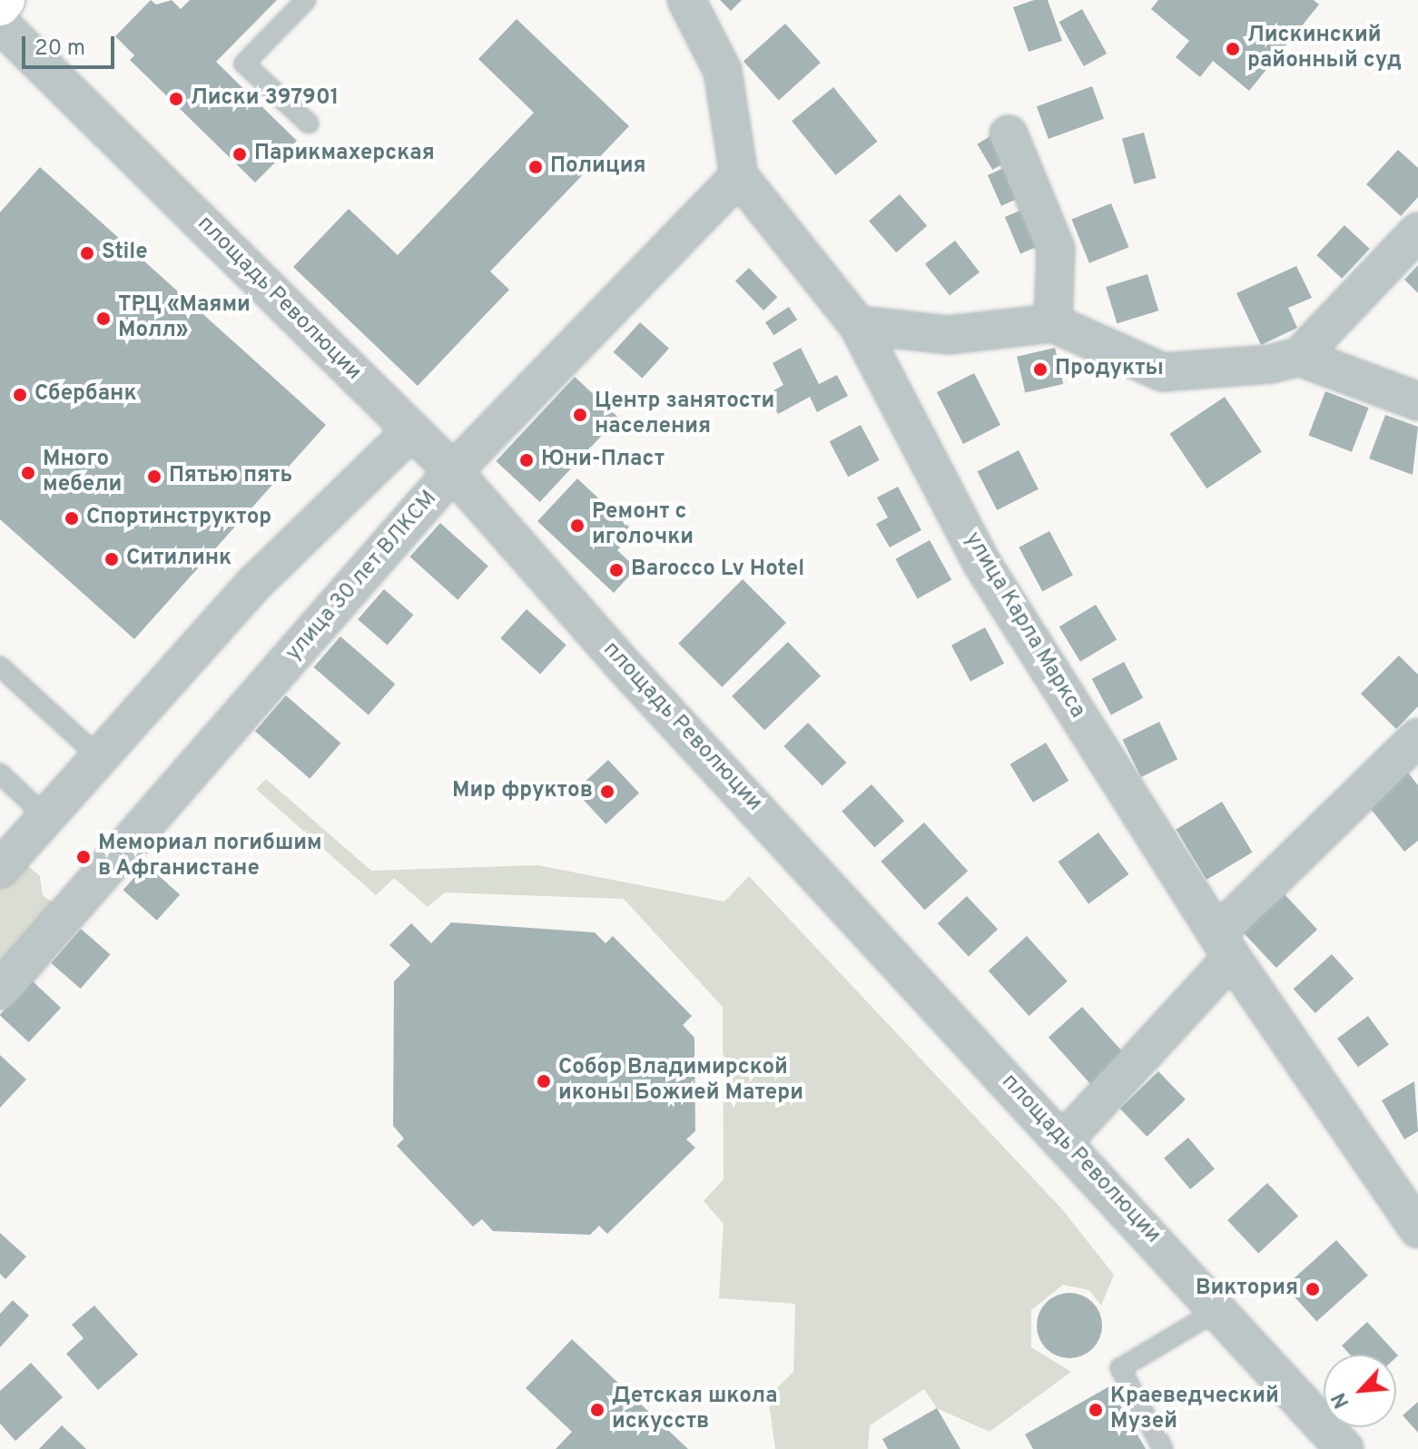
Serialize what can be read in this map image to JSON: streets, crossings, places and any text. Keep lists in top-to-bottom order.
{
  "streets": {
    "street": ["площадь Революции", "улица 30 лет ВЛКСМ", "улица Карла Маркса"]
  },
  "crossings": [
    ["площадь Революции", "улица 30 лет ВЛКСМ"],
    ["улица 30 лет ВЛКСМ", "улица Карла Маркса"]
  ],
  "places": [
    "Лискинский районный суд",
    "Лиски 397901",
    "Парикмахерская",
    "Полиция",
    "Stile",
    "ТРЦ «Маями Молл»",
    "Продукты",
    "Сбербанк",
    "Центр занятости населения",
    "Юни-Пласт",
    "Много мебели",
    "Пятью пять",
    "Спортинструктор",
    "Ремонт с иголочки",
    "Ситилинк",
    "Barocco Lv Hotel",
    "Мир фруктов",
    "Мемориал погибшим в Афганистане",
    "Собор Владимирской иконы Божией Матери",
    "Виктория",
    "Детская школа искусств",
    "Краеведческий Музей"
  ],
  "scale_bar": "20 m",
  "north": "bottom left"
}
